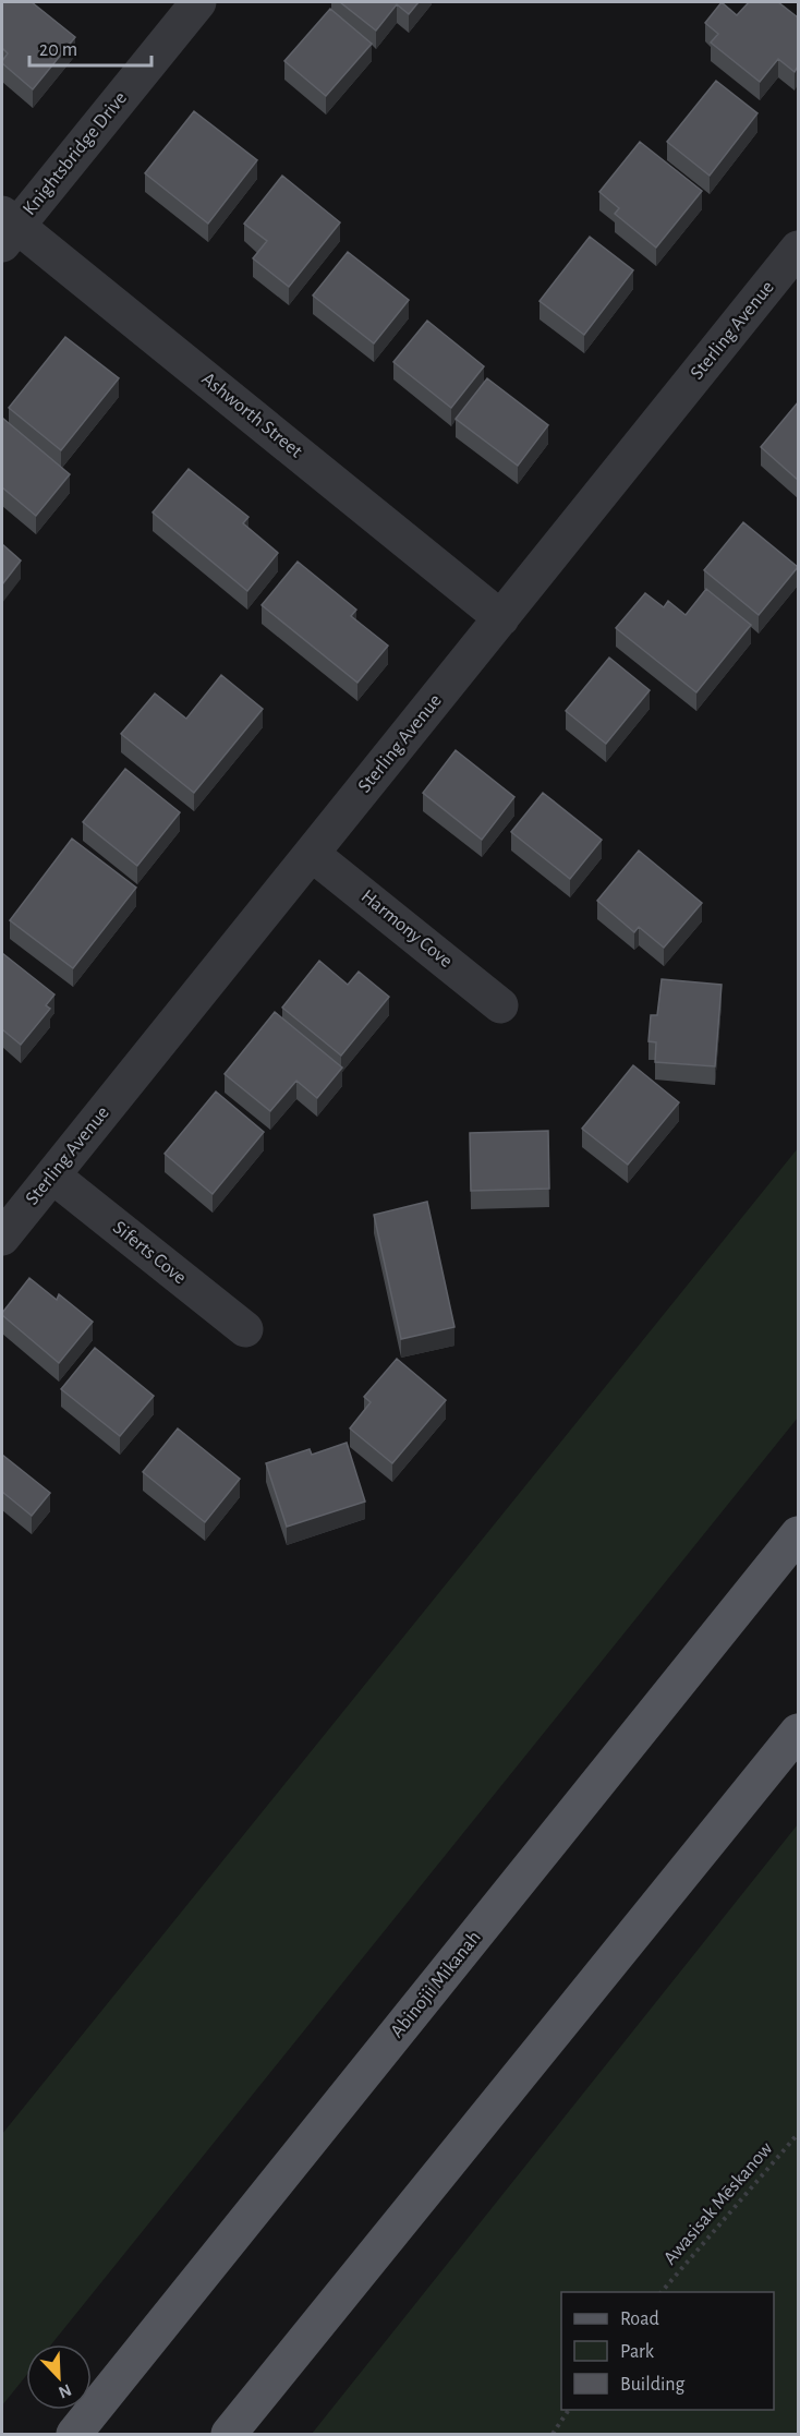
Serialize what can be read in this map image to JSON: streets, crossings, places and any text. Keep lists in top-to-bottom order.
{
  "streets": {
    "main road": ["Abinojii Mikanah"],
    "street": [
      "Knightsbridge Drive",
      "Sterling Avenue",
      "Ashworth Street",
      "Harmony Cove",
      "Siferts Cove"
    ],
    "path": ["Awasisak Mēskanow"]
  },
  "crossings": [
    ["Knightsbridge Drive", "Ashworth Street"],
    ["Sterling Avenue", "Ashworth Street"],
    ["Sterling Avenue", "Harmony Cove"],
    ["Sterling Avenue", "Siferts Cove"]
  ],
  "legend": ["Road", "Park", "Building"],
  "scale_bar": "20 m",
  "north": "bottom right"
}
